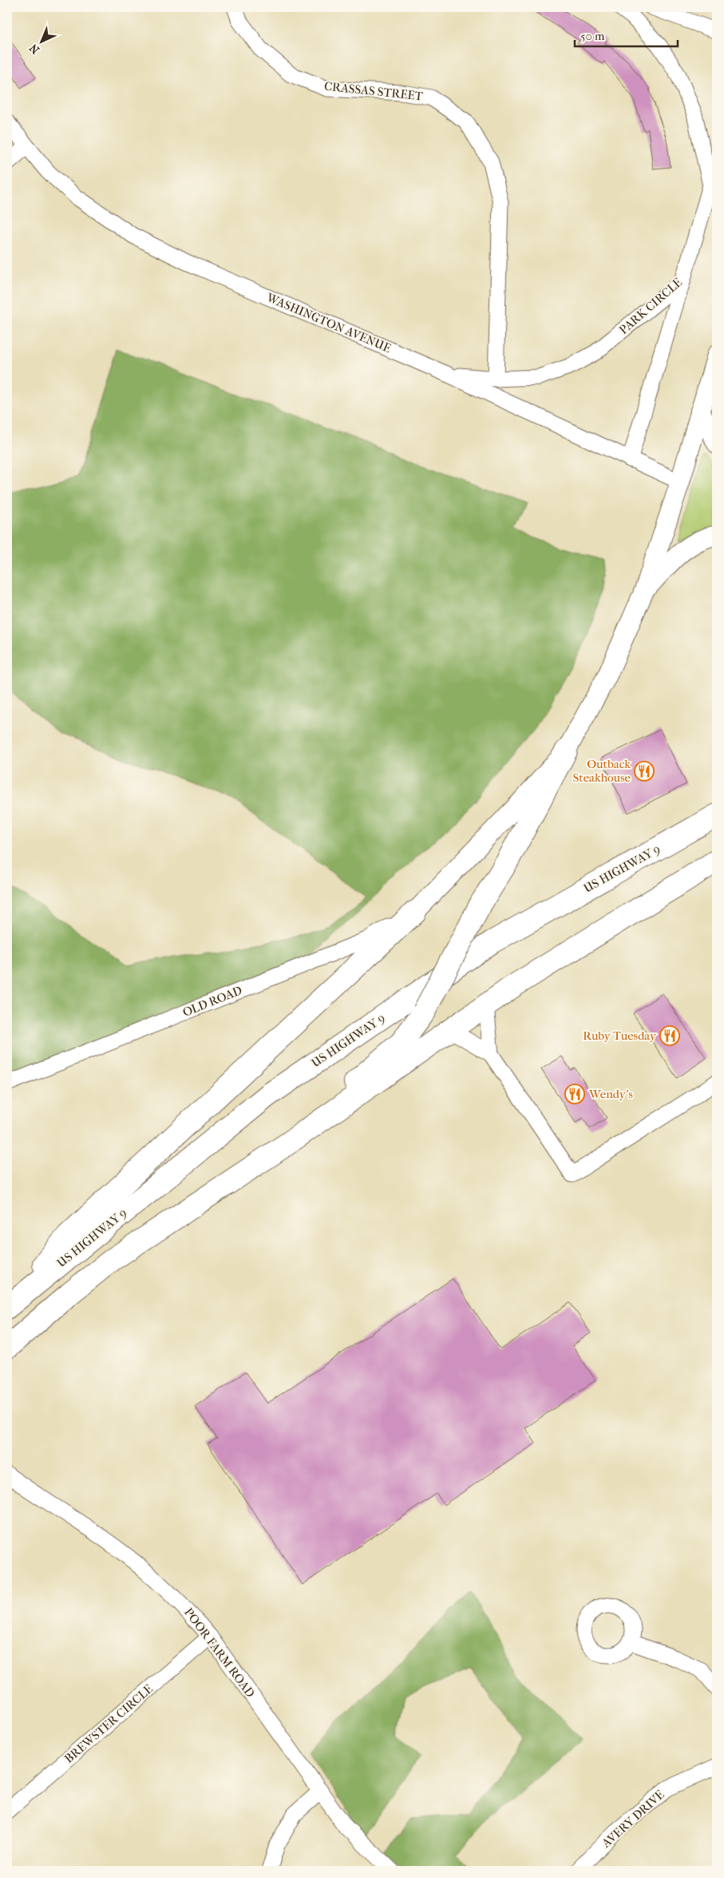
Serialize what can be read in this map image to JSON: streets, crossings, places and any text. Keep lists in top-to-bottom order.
{
  "streets": {
    "highway": ["US HIGHWAY 9"],
    "street": [
      "CRASSAS STREET",
      "PARK CIRCLE",
      "WASHINGTON AVENUE",
      "OLD ROAD",
      "POOR FARM ROAD",
      "BREWSTER CIRCLE",
      "AVERY DRIVE"
    ]
  },
  "crossings": [
    ["CRASSAS STREET", "PARK CIRCLE"],
    ["PARK CIRCLE", "WASHINGTON AVENUE"],
    ["POOR FARM ROAD", "BREWSTER CIRCLE"]
  ],
  "places": {
    "restaurant": ["Outback Steakhouse", "Ruby Tuesday", "Wendy's"]
  },
  "scale_bar": "50 m",
  "north": "bottom left"
}
